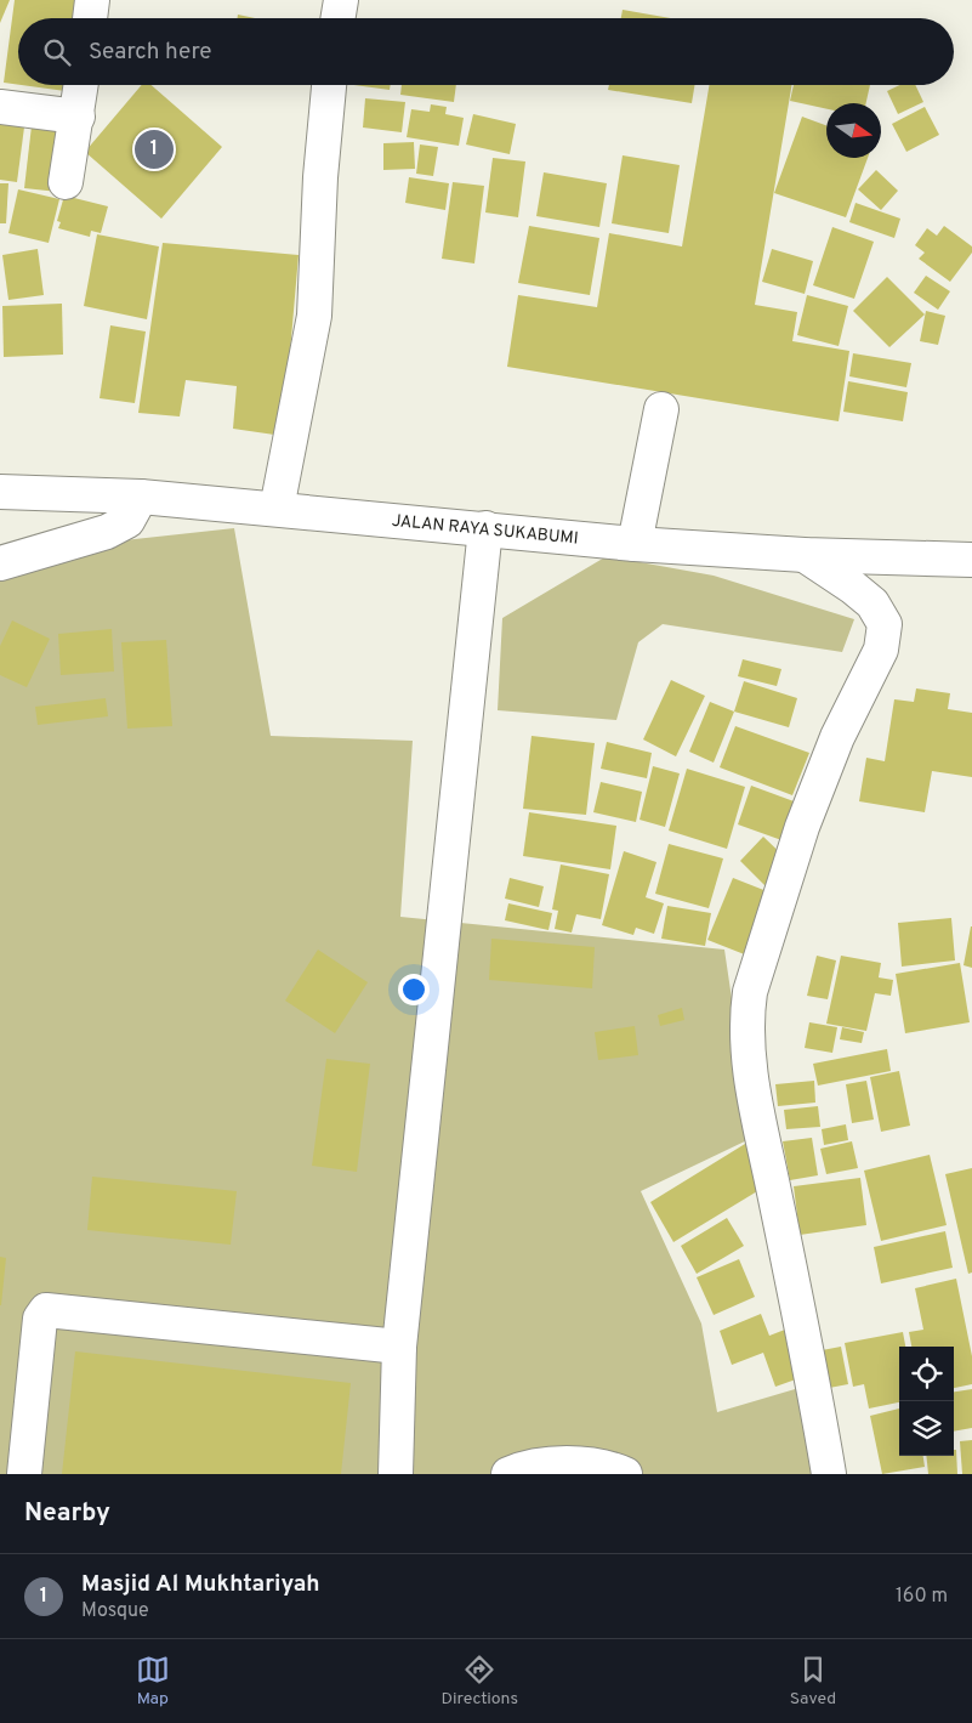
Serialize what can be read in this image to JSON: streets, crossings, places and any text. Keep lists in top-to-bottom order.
{
  "streets": {
    "main road": ["JALAN RAYA SUKABUMI"]
  },
  "north": "right",
  "page": {
    "search": "Search here",
    "pins": "1",
    "heading": "Nearby",
    "list": [
      {
        "mark": "1",
        "name": "Masjid Al Mukhtariyah",
        "note": "Mosque",
        "value": "160 m"
      }
    ],
    "nav": ["Map", "Directions", "Saved"]
  }
}
